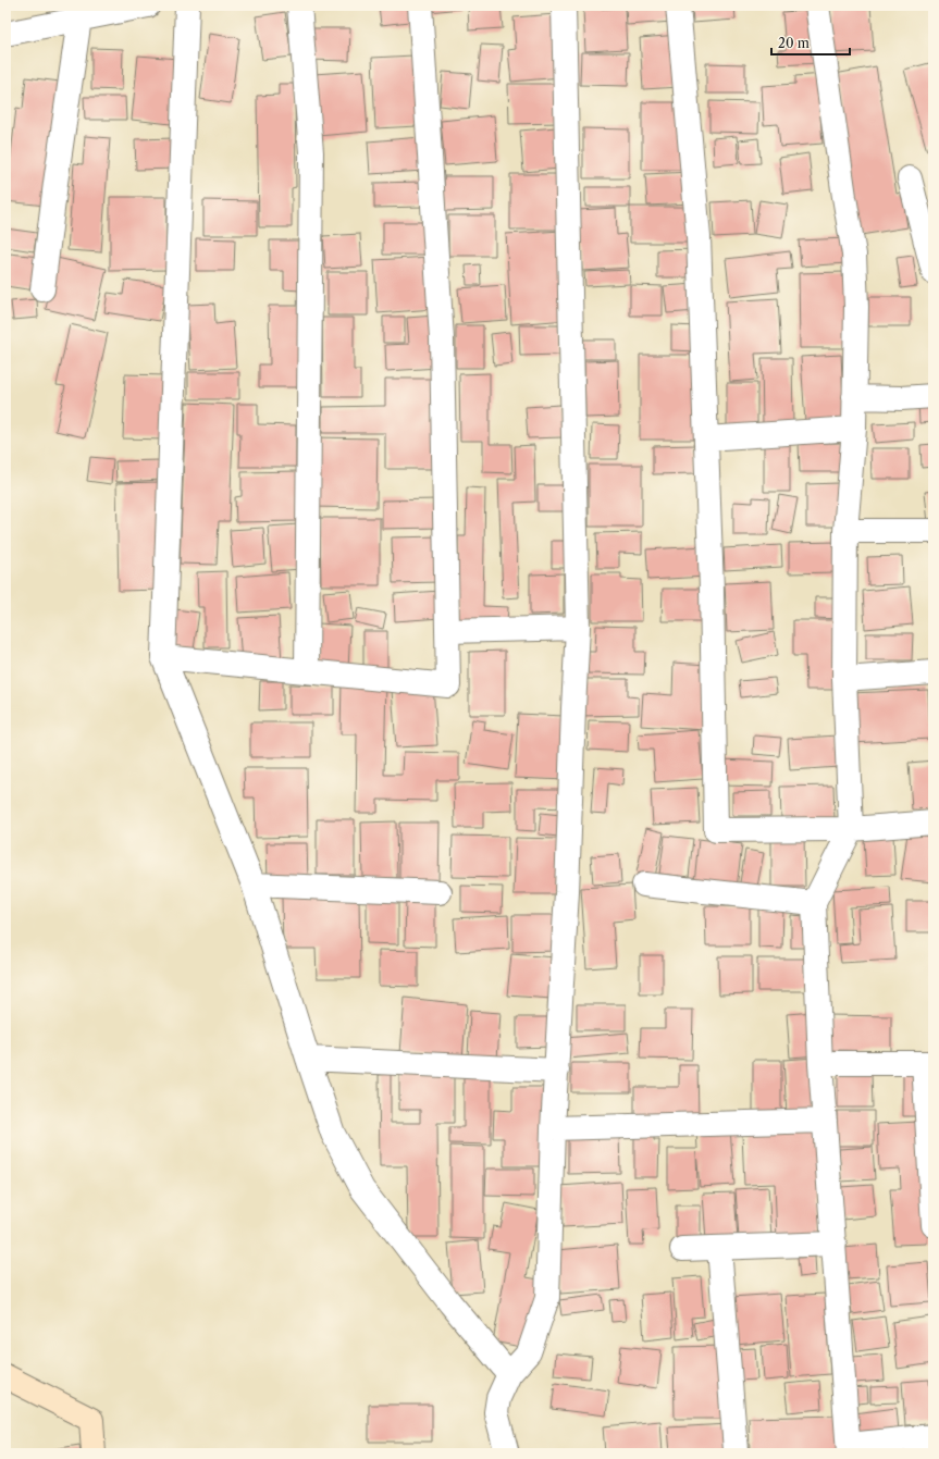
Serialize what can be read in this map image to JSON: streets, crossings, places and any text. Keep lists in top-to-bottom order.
{
  "scale_bar": "20 m"
}
